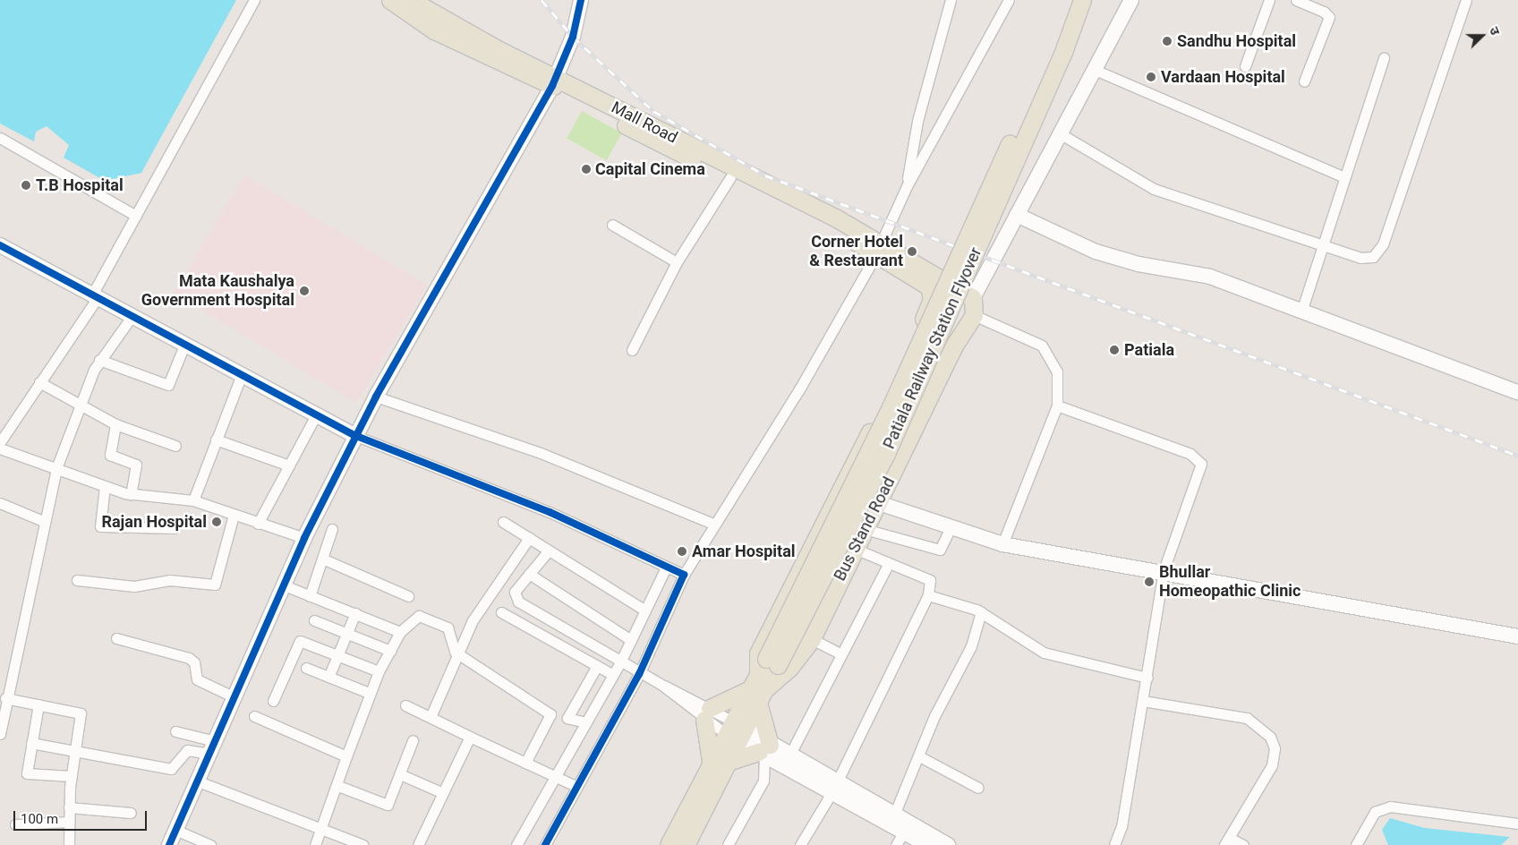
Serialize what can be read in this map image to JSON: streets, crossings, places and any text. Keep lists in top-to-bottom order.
{
  "streets": {
    "main road": ["Mall Road", "Patiala Railway Station Flyover", "Bus Stand Road"]
  },
  "crossings": [
    ["Mall Road", "Bus Stand Road"],
    ["Patiala Railway Station Flyover", "Bus Stand Road"]
  ],
  "places": [
    "Sandhu Hospital",
    "Vardaan Hospital",
    "Capital Cinema",
    "T.B Hospital",
    "Corner Hotel & Restaurant",
    "Mata Kaushalya Government Hospital",
    "Patiala",
    "Rajan Hospital",
    "Amar Hospital",
    "Bhullar Homeopathic Clinic"
  ],
  "scale_bar": "100 m",
  "north": "right"
}
